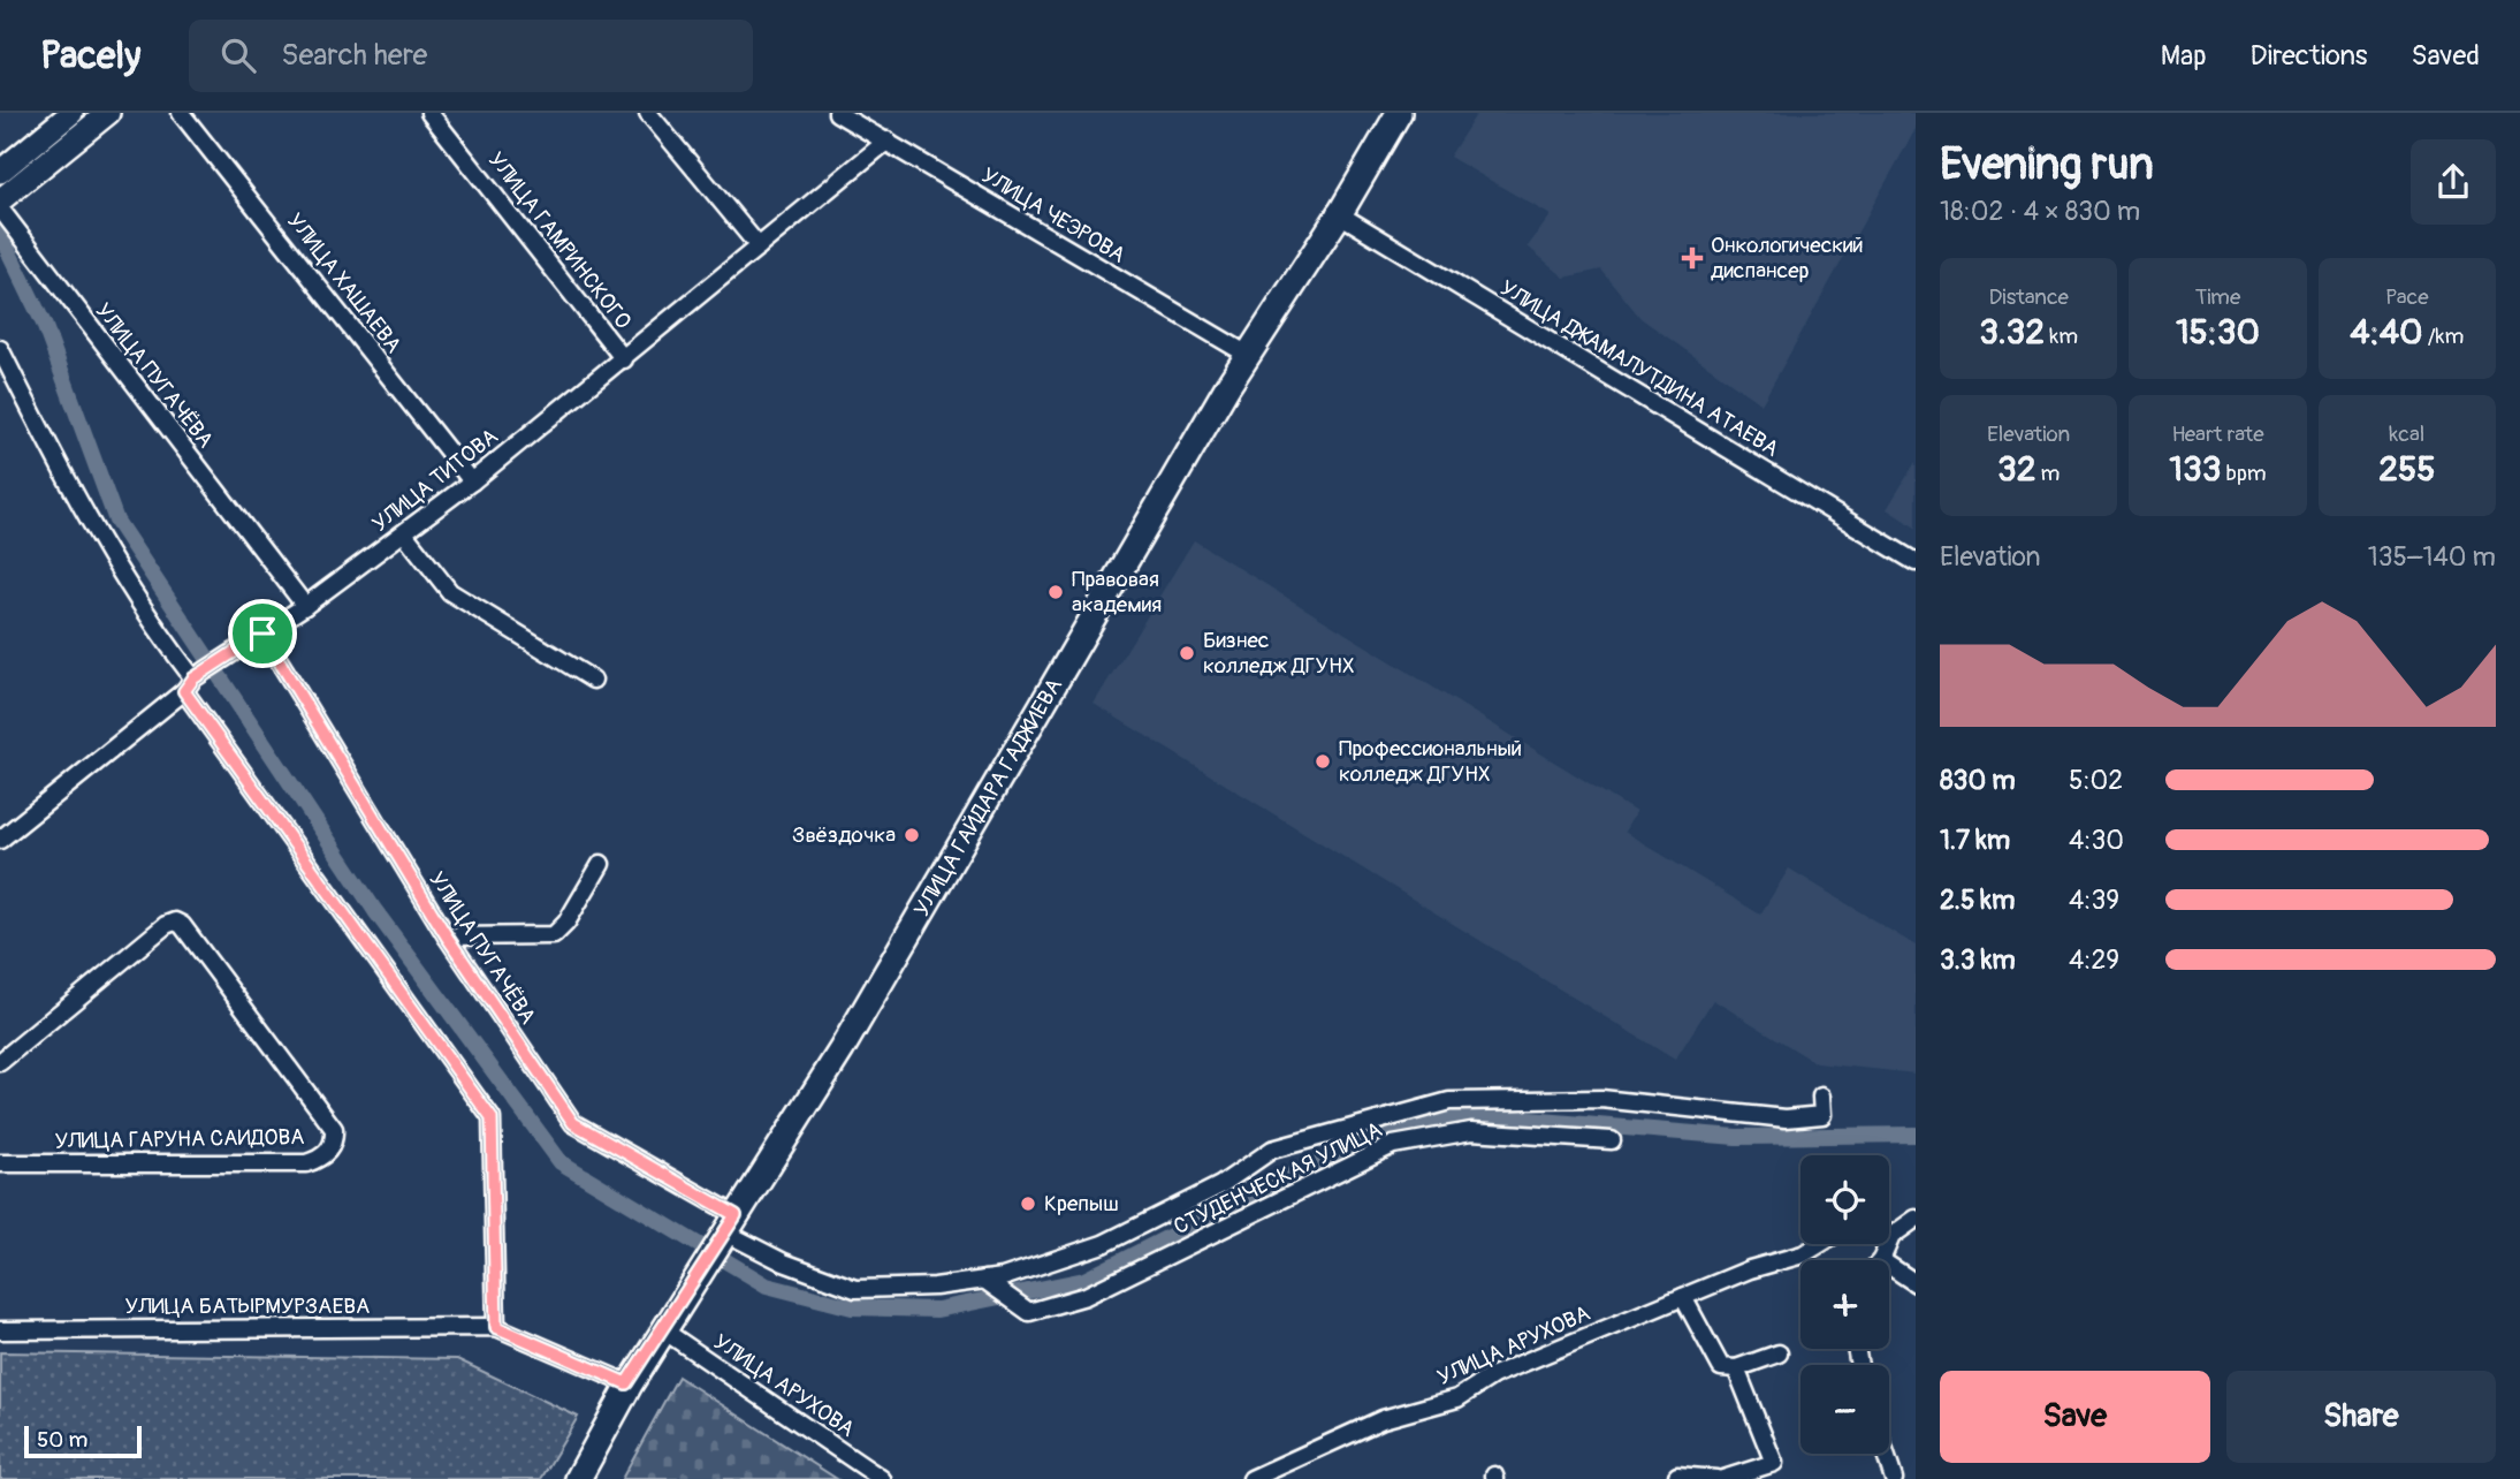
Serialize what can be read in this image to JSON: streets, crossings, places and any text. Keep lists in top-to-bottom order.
{
  "streets": {
    "main road": ["УЛИЦА ГАЙДАРА ГАДЖИЕВА"],
    "street": [
      "УЛИЦА ЧЕЭРОВА",
      "УЛИЦА ГАМРИНСКОГО",
      "УЛИЦА ХАШАЕВА",
      "УЛИЦА ДЖАМАЛУТДИНА АТАЕВА",
      "УЛИЦА ПУГАЧЁВА",
      "УЛИЦА ТИТОВА",
      "УЛИЦА ГАРУНА САИДОВА",
      "СТУДЕНЧЕСКАЯ УЛИЦА",
      "УЛИЦА БАТЫРМУРЗАЕВА",
      "УЛИЦА АРУХОВА"
    ]
  },
  "crossings": [
    ["УЛИЦА ЧЕЭРОВА", "УЛИЦА ТИТОВА"],
    ["УЛИЦА ЧЕЭРОВА", "УЛИЦА ГАЙДАРА ГАДЖИЕВА"],
    ["УЛИЦА ГАМРИНСКОГО", "УЛИЦА ТИТОВА"],
    ["УЛИЦА ХАШАЕВА", "УЛИЦА ТИТОВА"],
    ["УЛИЦА ДЖАМАЛУТДИНА АТАЕВА", "УЛИЦА ГАЙДАРА ГАДЖИЕВА"],
    ["УЛИЦА ПУГАЧЁВА", "УЛИЦА ТИТОВА"],
    ["УЛИЦА ПУГАЧЁВА", "УЛИЦА ГАЙДАРА ГАДЖИЕВА"],
    ["УЛИЦА ПУГАЧЁВА", "СТУДЕНЧЕСКАЯ УЛИЦА"],
    ["УЛИЦА ГАЙДАРА ГАДЖИЕВА", "УЛИЦА БАТЫРМУРЗАЕВА"],
    ["УЛИЦА ГАЙДАРА ГАДЖИЕВА", "УЛИЦА АРУХОВА"]
  ],
  "places": {
    "health": ["Онкологический диспансер"],
    "other": [
      "Правовая академия",
      "Бизнес колледж ДГУНХ",
      "Профессиональный колледж ДГУНХ",
      "Звёздочка",
      "Крепыш"
    ]
  },
  "scale_bar": "50 m",
  "page": {
    "header": "Pacely",
    "search": "Search here",
    "nav": ["Map", "Directions", "Saved"],
    "heading": ["Evening run", "18:02 · 4 × 830 m"],
    "stats": [
      ["Distance", "3.32 km"],
      ["Time", "15:30"],
      ["Pace", "4:40 /km"],
      ["Elevation", "32 m"],
      ["Heart rate", "133 bpm"],
      ["kcal", "255"]
    ],
    "chart": ["Elevation", "135–140 m"],
    "list": [
      {
        "name": "830 m",
        "note": "5:02"
      },
      {
        "name": "1.7 km",
        "note": "4:30"
      },
      {
        "name": "2.5 km",
        "note": "4:39"
      },
      {
        "name": "3.3 km",
        "note": "4:29"
      }
    ],
    "map_buttons": ["+", "−"],
    "buttons": ["Save", "Share"],
    "scale": "50 m"
  }
}
